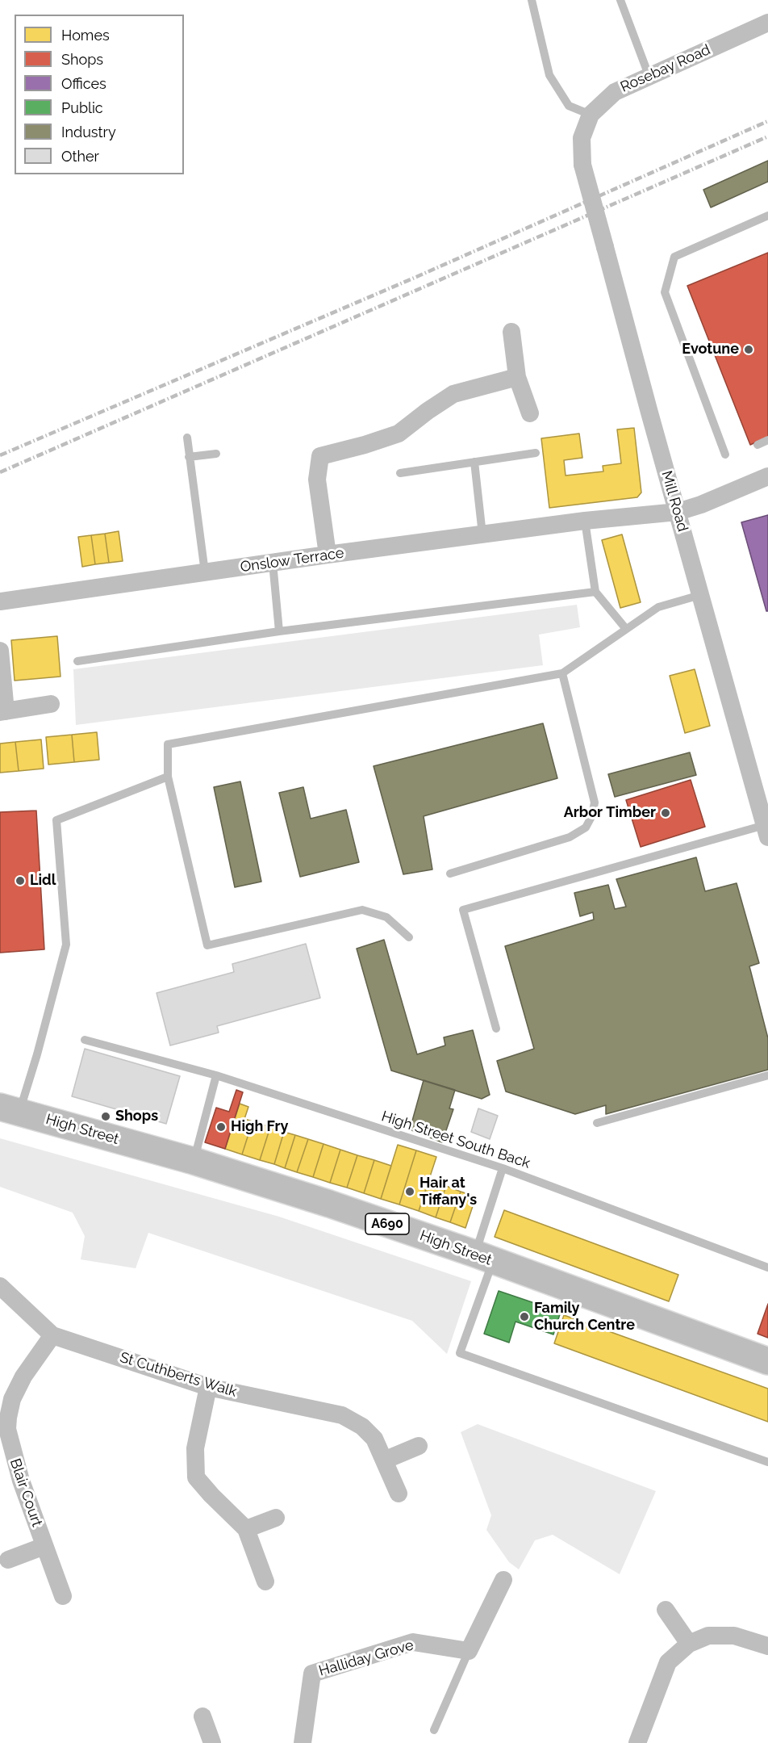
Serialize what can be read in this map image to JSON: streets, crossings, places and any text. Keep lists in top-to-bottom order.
{
  "streets": {
    "main road": ["High Street", "A690"],
    "street": [
      "Rosebay Road",
      "Mill Road",
      "Onslow Terrace",
      "St Cuthberts Walk",
      "Blair Court",
      "Halliday Grove"
    ],
    "lane": ["High Street South Back"]
  },
  "crossings": [
    ["Rosebay Road", "Mill Road"],
    ["Mill Road", "Onslow Terrace"],
    ["St Cuthberts Walk", "Blair Court"]
  ],
  "places": [
    "Evotune",
    "Arbor Timber",
    "Lidl",
    "Shops",
    "High Fry",
    "Hair at Tiffany's",
    "Family Church Centre"
  ],
  "legend": [
    "Homes",
    "Shops",
    "Offices",
    "Public",
    "Industry",
    "Other"
  ]
}
